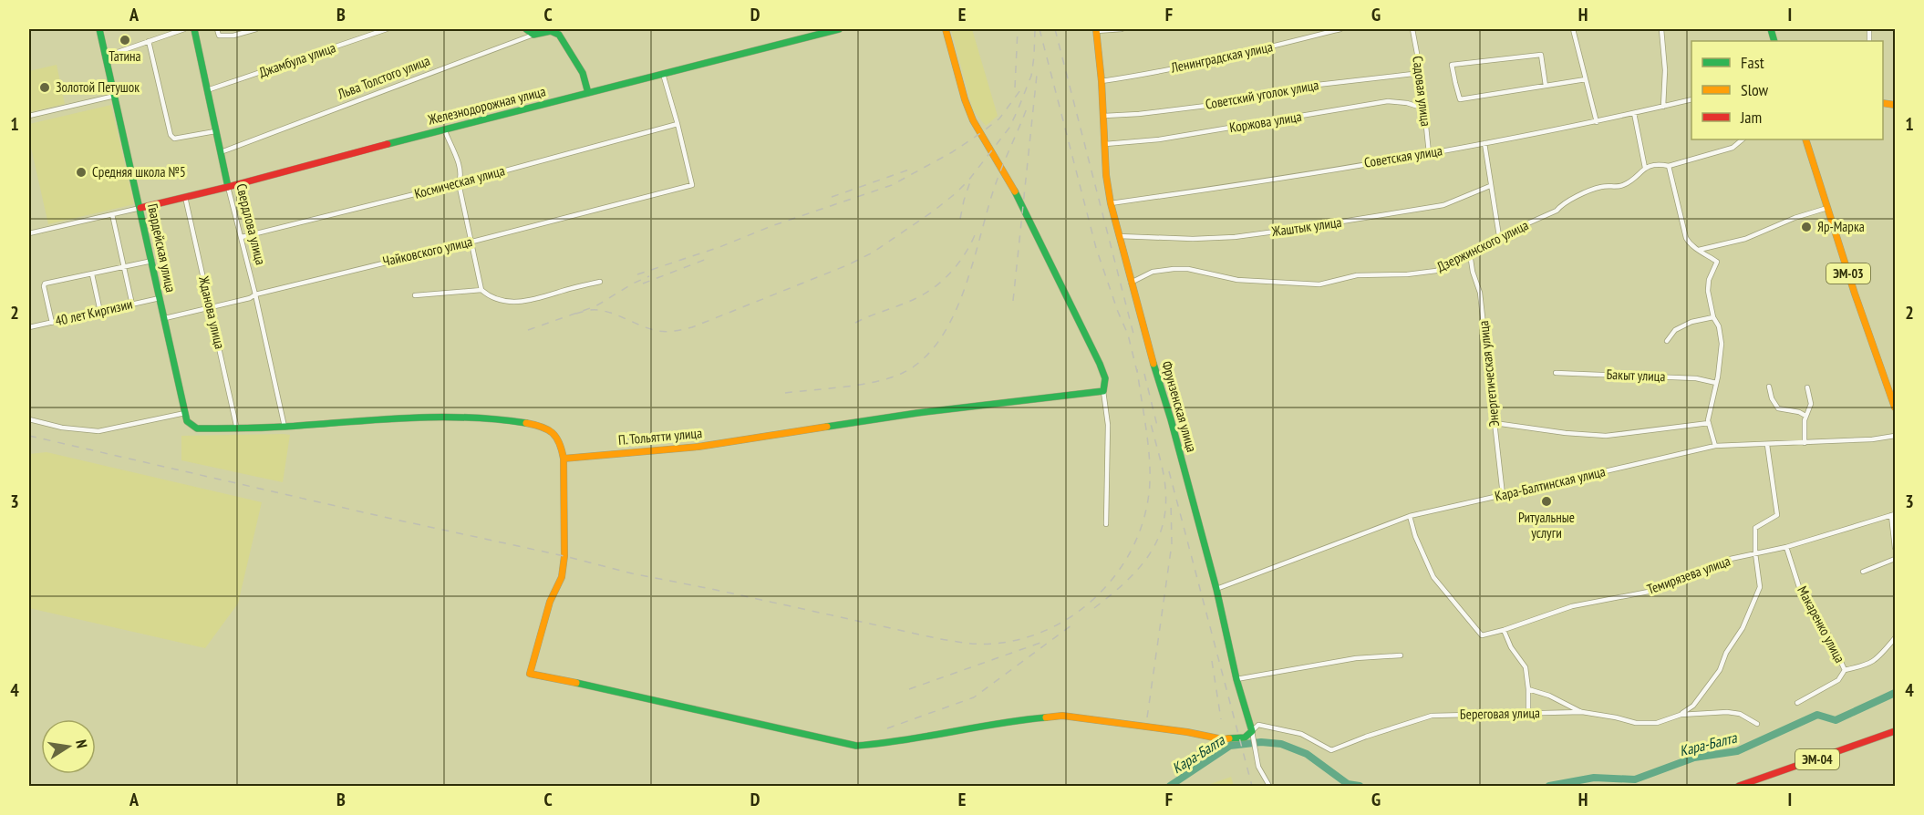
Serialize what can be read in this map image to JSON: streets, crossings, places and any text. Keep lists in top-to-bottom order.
{
  "streets": {
    "main road": [
      "Льва Толстого улица",
      "Железнодорожная улица",
      "Свердлова улица",
      "Гвардейская улица",
      "ЭМ-03",
      "Фрунзенская улица",
      "П. Тольятти улица",
      "ЭМ-04"
    ],
    "street": [
      "Ленинградская улица",
      "Джамбула улица",
      "Садовая улица",
      "Советский уголок улица",
      "Коржова улица",
      "Советская улица",
      "Космическая улица",
      "Жаштык улица",
      "Дзержинского улица",
      "Чайковского улица",
      "40 лет Киргизии",
      "Жданова улица",
      "Энергетическая улица",
      "Бакыт улица",
      "Кара-Балтинская улица",
      "Темирязева улица",
      "Макаренко улица",
      "Береговая улица"
    ]
  },
  "crossings": [
    ["Ленинградская улица", "Фрунзенская улица"],
    ["Джамбула улица", "Свердлова улица"],
    ["Льва Толстого улица", "Свердлова улица"],
    ["Садовая улица", "Советский уголок улица"],
    ["Садовая улица", "Коржова улица"],
    ["Садовая улица", "Советская улица"],
    ["Советский уголок улица", "Фрунзенская улица"],
    ["Железнодорожная улица", "Свердлова улица"],
    ["Железнодорожная улица", "Гвардейская улица"],
    ["Железнодорожная улица", "Жданова улица"],
    ["Коржова улица", "Фрунзенская улица"],
    ["Советская улица", "Фрунзенская улица"],
    ["Космическая улица", "Свердлова улица"],
    ["Космическая улица", "Чайковского улица"],
    ["Свердлова улица", "Чайковского улица"],
    ["Жаштык улица", "Фрунзенская улица"],
    ["Дзержинского улица", "Энергетическая улица"],
    ["Дзержинского улица", "Фрунзенская улица"],
    ["Гвардейская улица", "Чайковского улица"],
    ["Гвардейская улица", "40 лет Киргизии"],
    ["Чайковского улица", "Жданова улица"],
    ["Энергетическая улица", "Кара-Балтинская улица"],
    ["Фрунзенская улица", "Кара-Балтинская улица"],
    ["Фрунзенская улица", "Береговая улица"],
    ["Кара-Балтинская улица", "Темирязева улица"],
    ["Темирязева улица", "Макаренко улица"]
  ],
  "water": ["Кара-Балта"],
  "places": [
    "Татина",
    "Золотой Петушок",
    "Средняя школа №5",
    "Яр-Марка",
    "Ритуальные услуги"
  ],
  "legend": ["Fast", "Slow", "Jam"],
  "north": "right",
  "grid": {
    "columns": [
      "A",
      "B",
      "C",
      "D",
      "E",
      "F",
      "G",
      "H",
      "I"
    ],
    "rows": [
      "1",
      "2",
      "3",
      "4"
    ]
  }
}
